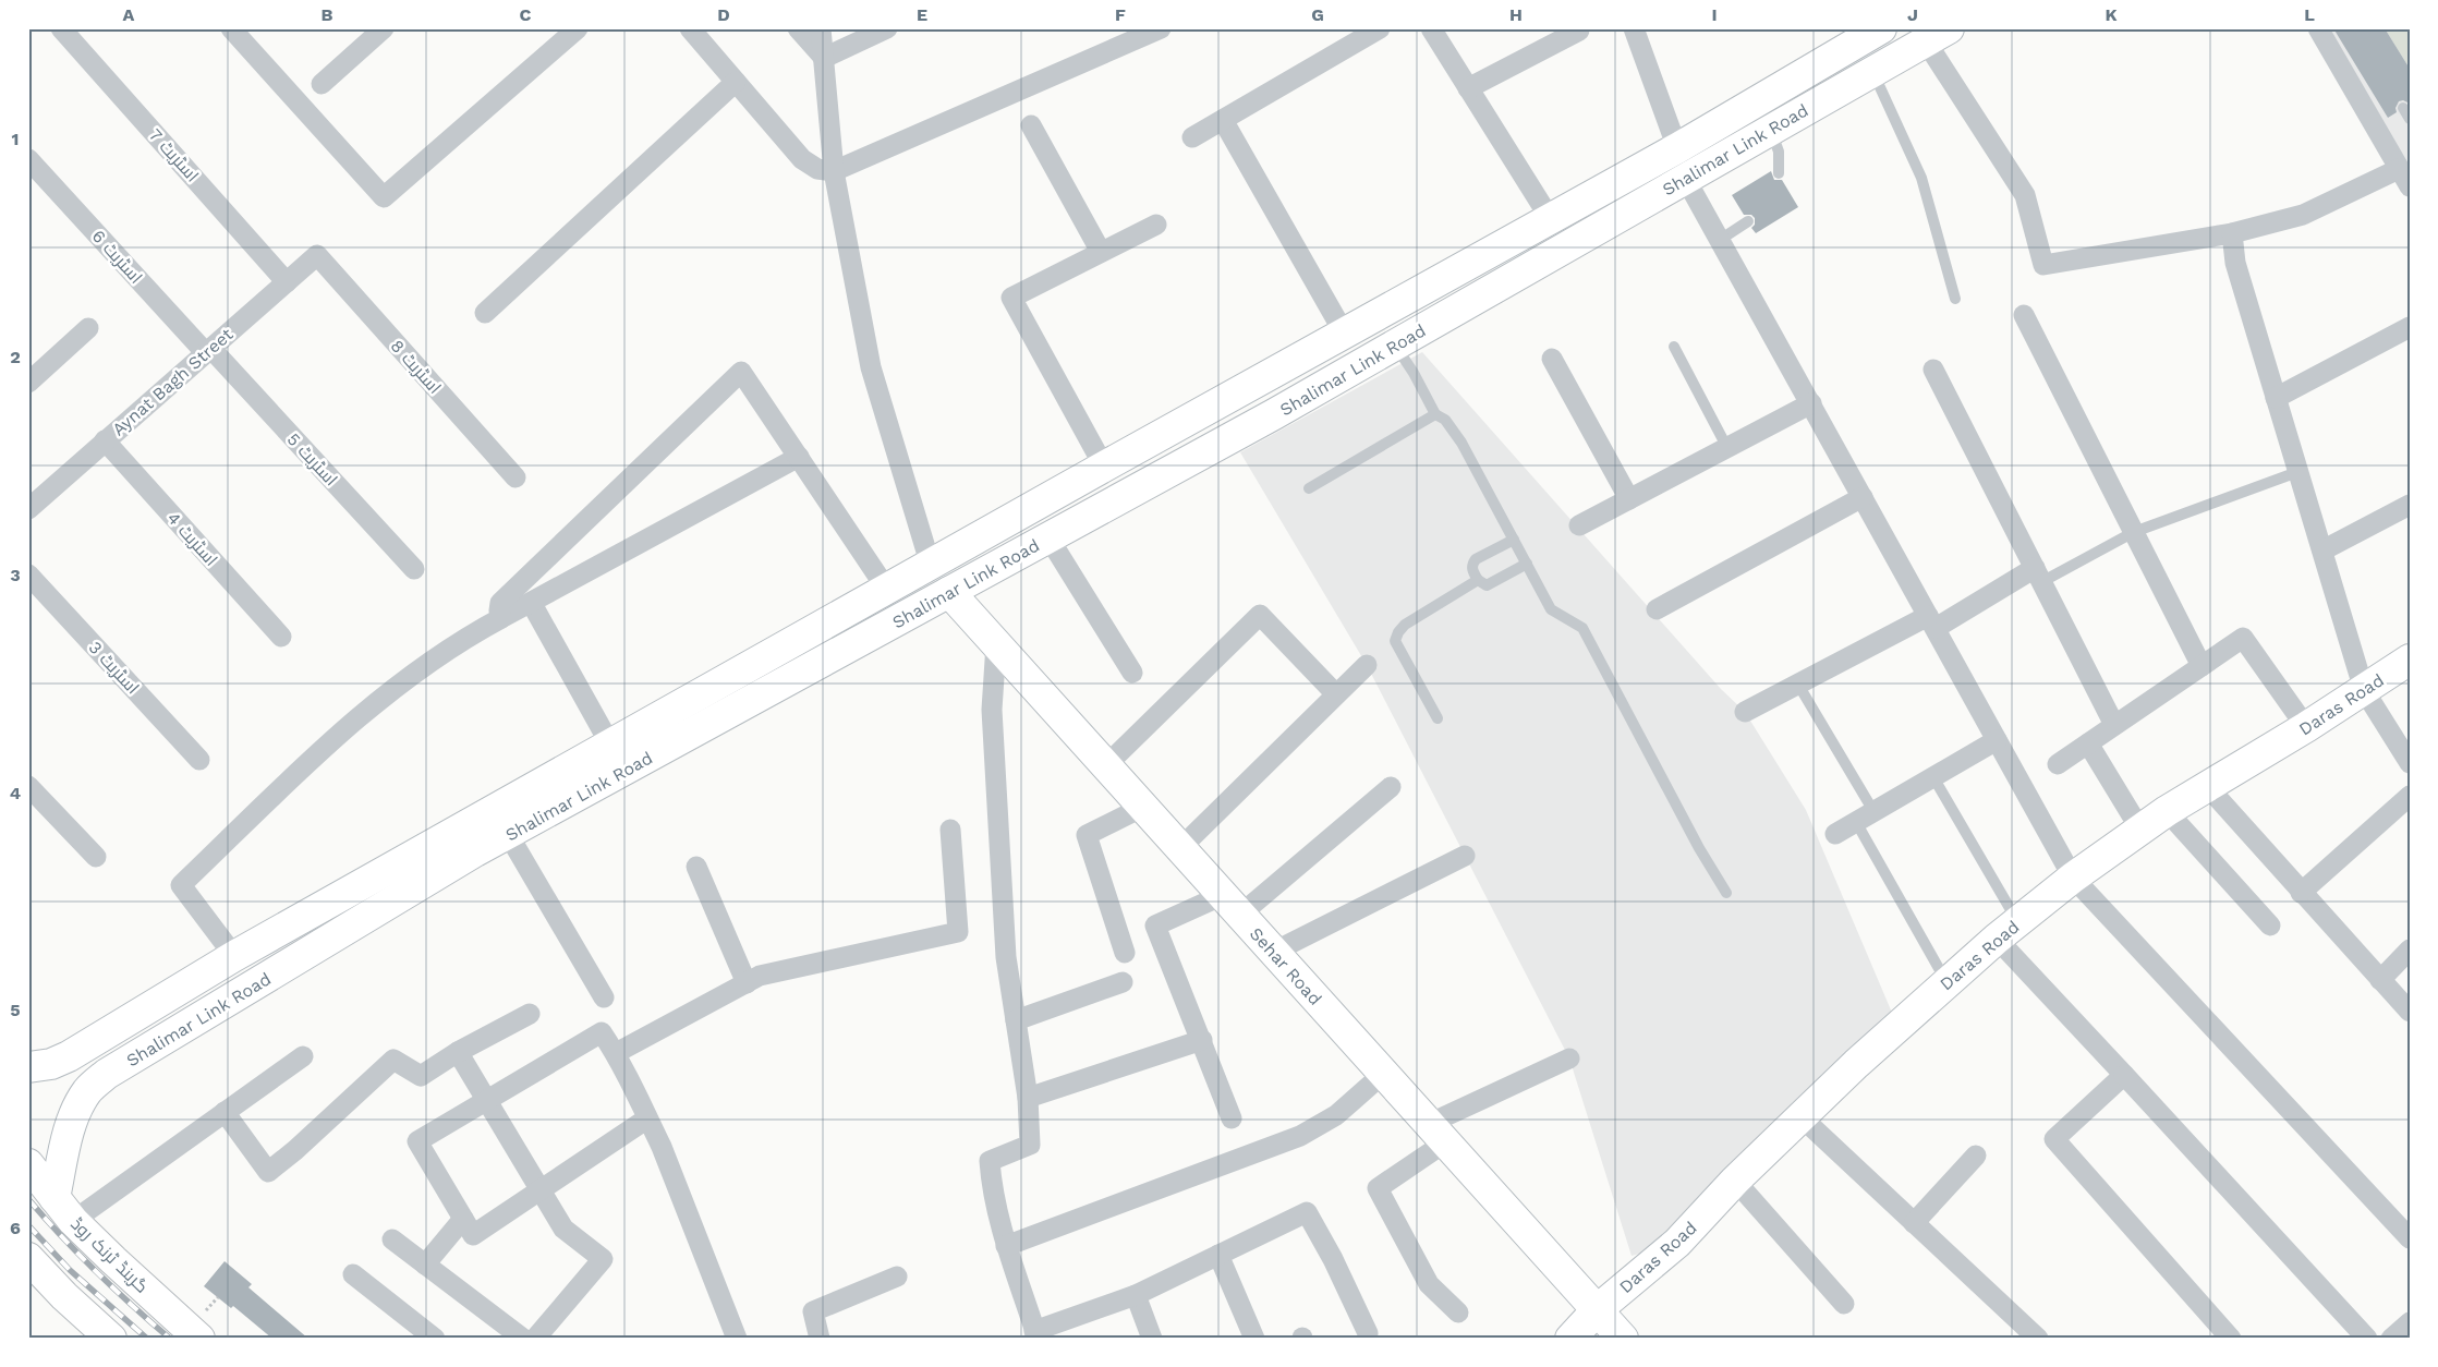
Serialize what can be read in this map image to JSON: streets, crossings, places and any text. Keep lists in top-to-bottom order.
{
  "streets": {
    "main road": [
      "Shalimar Link Road",
      "Daras Road",
      "Sehar Road",
      "گرینڈ ٹرنک روڈ"
    ],
    "street": [
      "اسٹریٹ 7",
      "اسٹریٹ 6",
      "اسٹریٹ 8",
      "Aynat Bagh Street",
      "اسٹریٹ 5",
      "اسٹریٹ 4",
      "اسٹریٹ 3"
    ]
  },
  "crossings": [
    ["Shalimar Link Road", "Sehar Road"],
    ["Shalimar Link Road", "گرینڈ ٹرنک روڈ"],
    ["اسٹریٹ 7", "Aynat Bagh Street"],
    ["اسٹریٹ 6", "Aynat Bagh Street"],
    ["اسٹریٹ 6", "اسٹریٹ 5"],
    ["اسٹریٹ 8", "Aynat Bagh Street"],
    ["Aynat Bagh Street", "اسٹریٹ 5"],
    ["Aynat Bagh Street", "اسٹریٹ 4"],
    ["Daras Road", "Sehar Road"]
  ],
  "grid": {
    "columns": [
      "A",
      "B",
      "C",
      "D",
      "E",
      "F",
      "G",
      "H",
      "I",
      "J",
      "K",
      "L"
    ],
    "rows": [
      "1",
      "2",
      "3",
      "4",
      "5",
      "6"
    ]
  }
}
